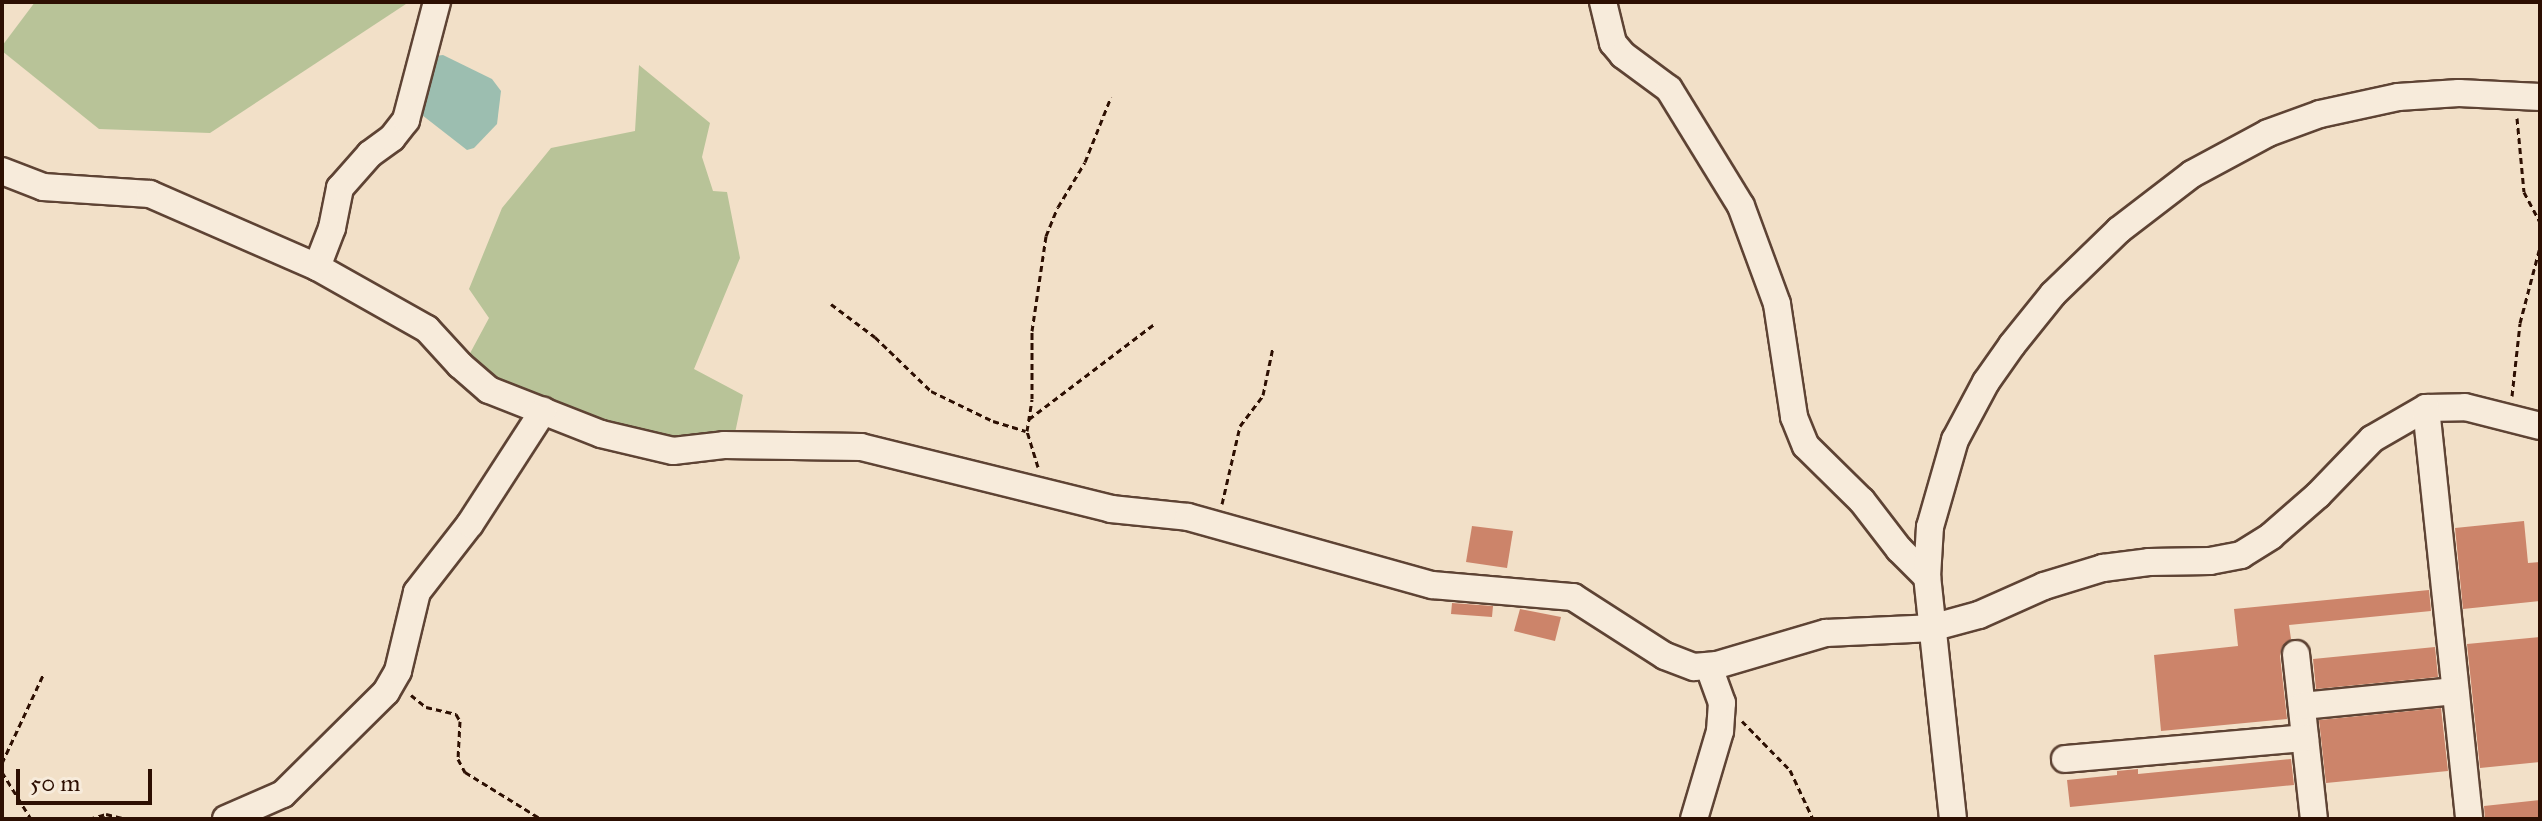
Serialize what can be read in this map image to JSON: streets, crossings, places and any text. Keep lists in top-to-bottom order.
{
  "scale_bar": "50 m"
}
